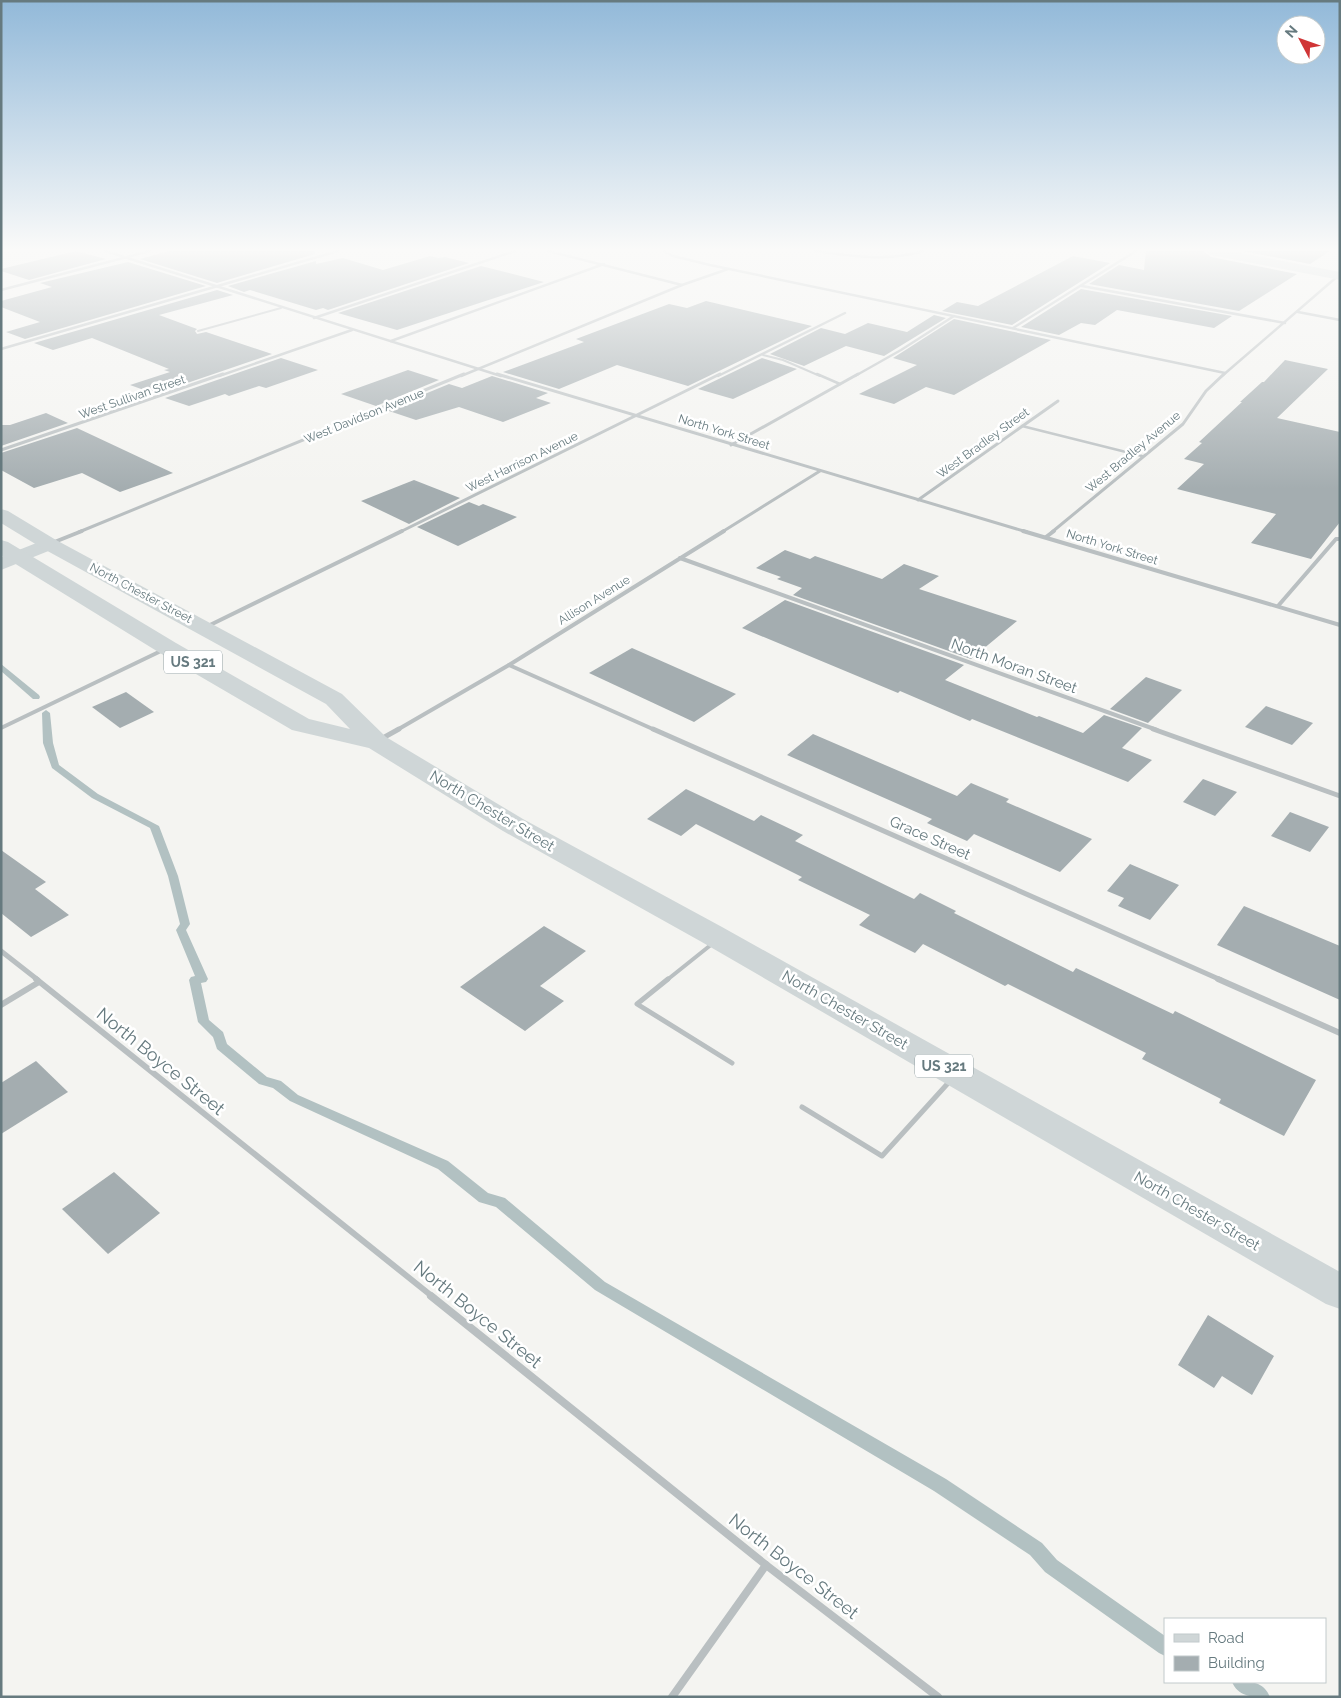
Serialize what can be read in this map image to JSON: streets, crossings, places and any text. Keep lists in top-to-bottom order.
{
  "streets": {
    "main road": ["West Davidson Avenue", "North Chester Street", "US 321"],
    "street": [
      "West Sullivan Street",
      "North York Street",
      "West Bradley Street",
      "West Bradley Avenue",
      "West Harrison Avenue",
      "Allison Avenue",
      "North Moran Street",
      "Grace Street",
      "North Boyce Street"
    ]
  },
  "crossings": [
    ["West Sullivan Street", "North York Street"],
    ["West Davidson Avenue", "North York Street"],
    ["West Davidson Avenue", "North Chester Street"],
    ["North York Street", "West Bradley Street"],
    ["North York Street", "West Bradley Avenue"],
    ["North York Street", "West Harrison Avenue"],
    ["North York Street", "Allison Avenue"],
    ["West Harrison Avenue", "North Chester Street"],
    ["North Chester Street", "Allison Avenue"],
    ["Allison Avenue", "North Moran Street"],
    ["Allison Avenue", "Grace Street"]
  ],
  "legend": ["Road", "Building"],
  "north": "top left"
}
